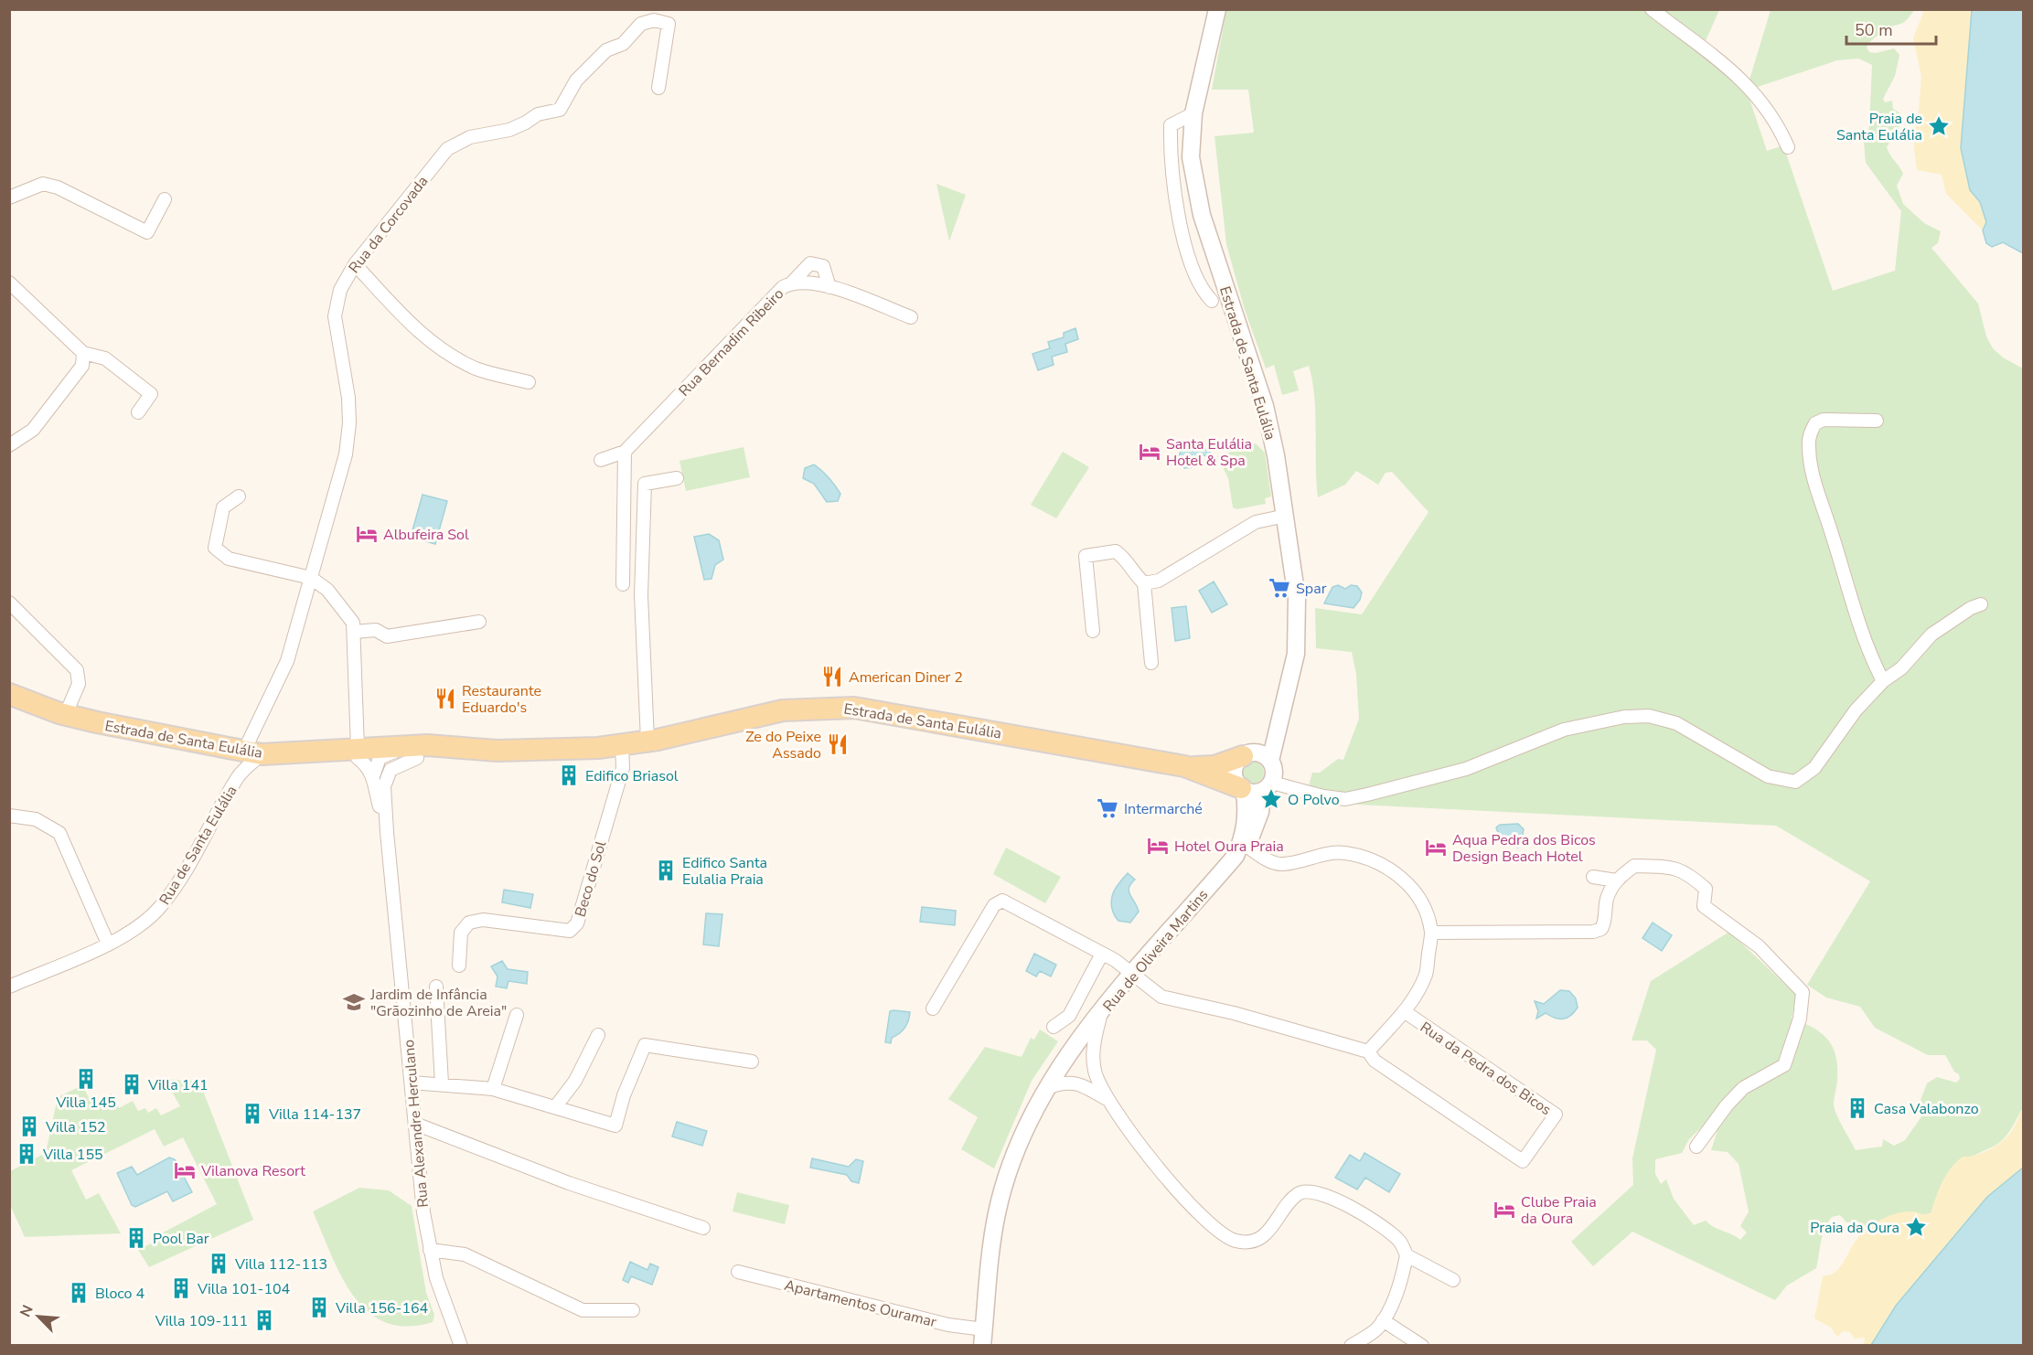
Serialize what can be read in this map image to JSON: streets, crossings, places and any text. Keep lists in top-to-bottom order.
{
  "streets": {
    "main road": ["Estrada de Santa Eulália"],
    "street": [
      "Rua da Corcovada",
      "Rua Bernadim Ribeiro",
      "Rua de Santa Eulália",
      "Beco do Sol",
      "Rua de Oliveira Martins",
      "Rua da Pedra dos Bicos",
      "Rua Alexandre Herculano",
      "Apartamentos Ouramar"
    ]
  },
  "crossings": [
    ["Rua da Corcovada", "Estrada de Santa Eulália"],
    ["Rua da Corcovada", "Rua de Santa Eulália"],
    ["Estrada de Santa Eulália", "Rua de Santa Eulália"],
    ["Estrada de Santa Eulália", "Beco do Sol"],
    ["Estrada de Santa Eulália", "Rua de Oliveira Martins"],
    ["Estrada de Santa Eulália", "Rua Alexandre Herculano"],
    ["Rua de Oliveira Martins", "Rua da Pedra dos Bicos"]
  ],
  "places": {
    "place": ["Praia de Santa Eulália", "O Polvo", "Praia da Oura"],
    "hotel": [
      "Santa Eulália Hotel & Spa",
      "Albufeira Sol",
      "Hotel Oura Praia",
      "Aqua Pedra dos Bicos Design Beach Hotel",
      "Vilanova Resort",
      "Clube Praia da Oura"
    ],
    "supermarket": ["Spar", "Intermarché"],
    "restaurant": ["American Diner 2", "Restaurante Eduardo's", "Ze do Peixe Assado"],
    "building": [
      "Edifico Briasol",
      "Edifico Santa Eulalia Praia",
      "Villa 145",
      "Villa 141",
      "Casa Valabonzo",
      "Villa 114-137",
      "Villa 152",
      "Villa 155",
      "Pool Bar",
      "Villa 112-113",
      "Villa 101-104",
      "Bloco 4",
      "Villa 156-164",
      "Villa 109-111"
    ],
    "school or university": ["Jardim de Infância \"Grãozinho de Areia\""]
  },
  "scale_bar": "50 m",
  "north": "top left"
}
